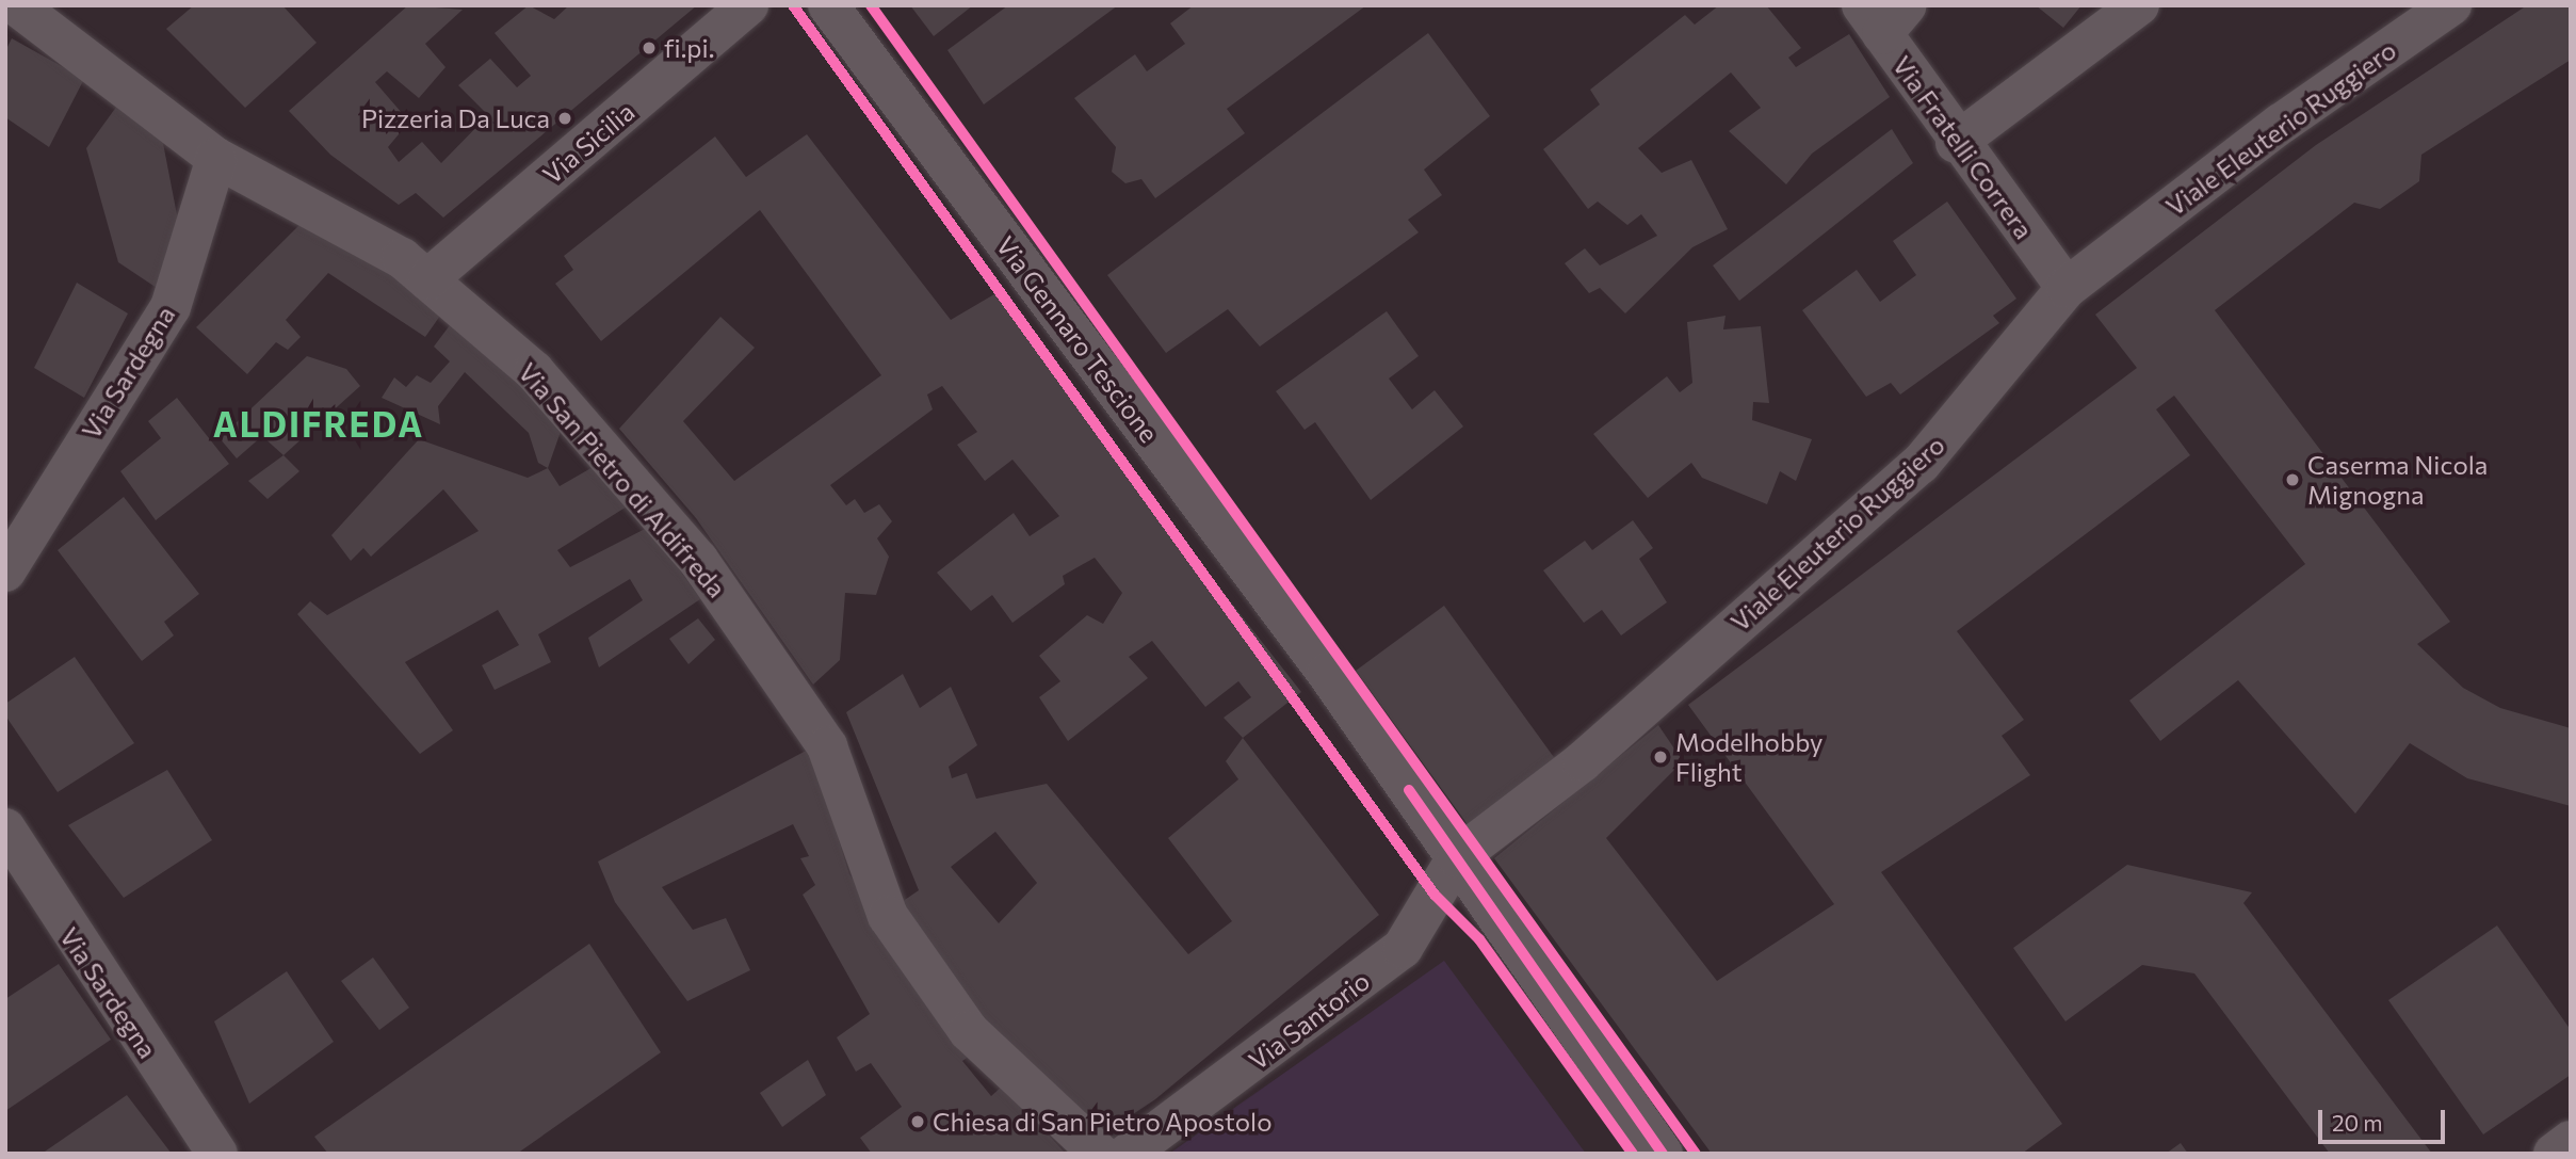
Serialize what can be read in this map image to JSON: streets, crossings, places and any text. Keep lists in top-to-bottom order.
{
  "streets": {
    "street": [
      "Viale Eleuterio Ruggiero",
      "Via Sicilia",
      "Via Fratelli Correra",
      "Via Gennaro Tescione",
      "Via Sardegna",
      "Via San Pietro di Aldifreda",
      "Via Santorio"
    ]
  },
  "crossings": [
    ["Viale Eleuterio Ruggiero", "Via Fratelli Correra"],
    ["Viale Eleuterio Ruggiero", "Via Gennaro Tescione"],
    ["Viale Eleuterio Ruggiero", "Via Santorio"],
    ["Via Sicilia", "Via San Pietro di Aldifreda"],
    ["Via Gennaro Tescione", "Via Santorio"],
    ["Via Sardegna", "Via San Pietro di Aldifreda"]
  ],
  "districts": ["ALDIFREDA"],
  "places": [
    "fi.pi.",
    "Pizzeria Da Luca",
    "Caserma Nicola Mignogna",
    "Modelhobby Flight",
    "Chiesa di San Pietro Apostolo"
  ],
  "scale_bar": "20 m"
}
